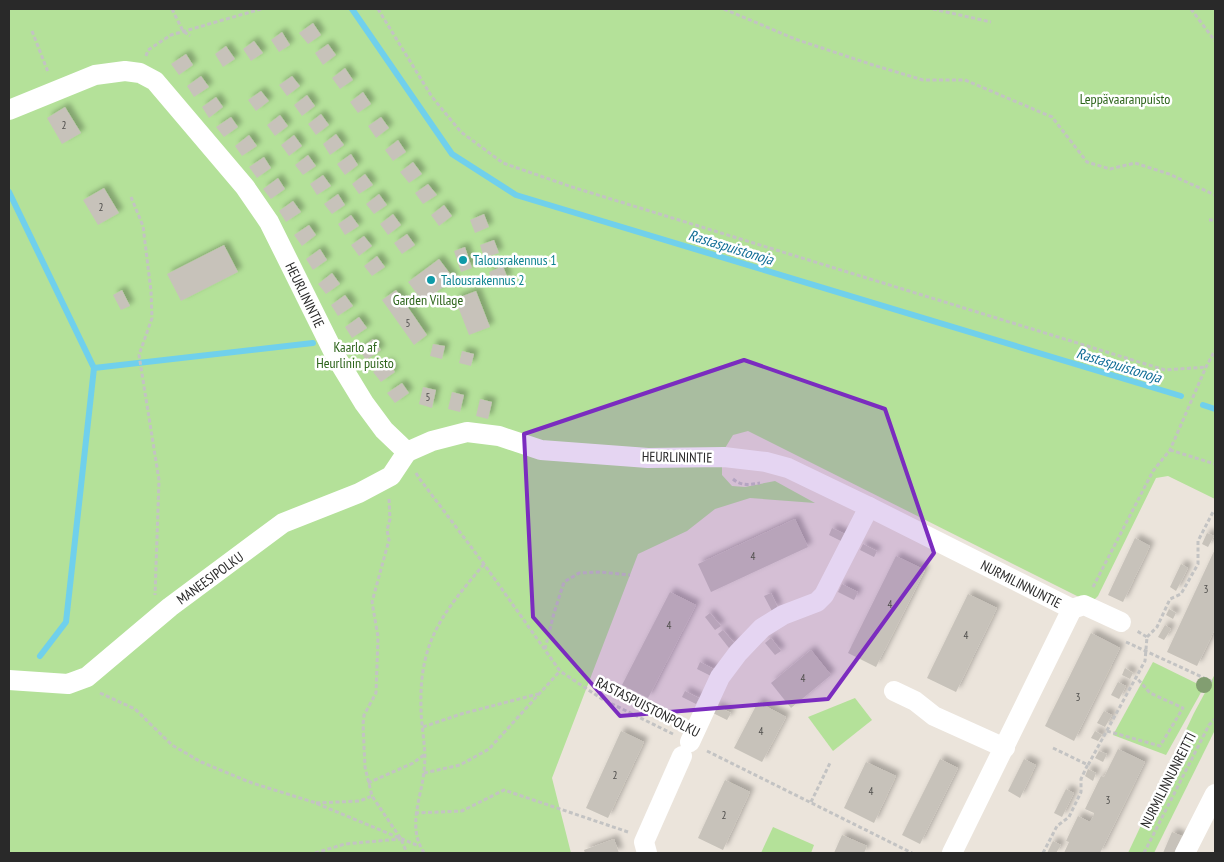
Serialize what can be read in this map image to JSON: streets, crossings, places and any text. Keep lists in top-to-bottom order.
{
  "streets": {
    "street": ["HEURLININTIE", "MANEESIPOLKU", "NURMILINNUNTIE"],
    "path": ["RASTASPUISTONPOLKU", "NURMILINNUNREITTI"]
  },
  "crossings": [
    ["HEURLININTIE", "MANEESIPOLKU"],
    ["HEURLININTIE", "NURMILINNUNTIE"],
    ["HEURLININTIE", "RASTASPUISTONPOLKU"],
    ["MANEESIPOLKU", "RASTASPUISTONPOLKU"]
  ],
  "water": ["Rastaspuistonoja"],
  "parks": ["Leppävaaranpuisto", "Garden Village", "Kaarlo af Heurlinin puisto"],
  "places": ["Talousrakennus 1", "Talousrakennus 2"],
  "house_numbers": [
    "2",
    "2",
    "5",
    "5",
    "4",
    "3",
    "4",
    "4",
    "4",
    "4",
    "3",
    "4",
    "2",
    "4",
    "3",
    "2"
  ]
}
